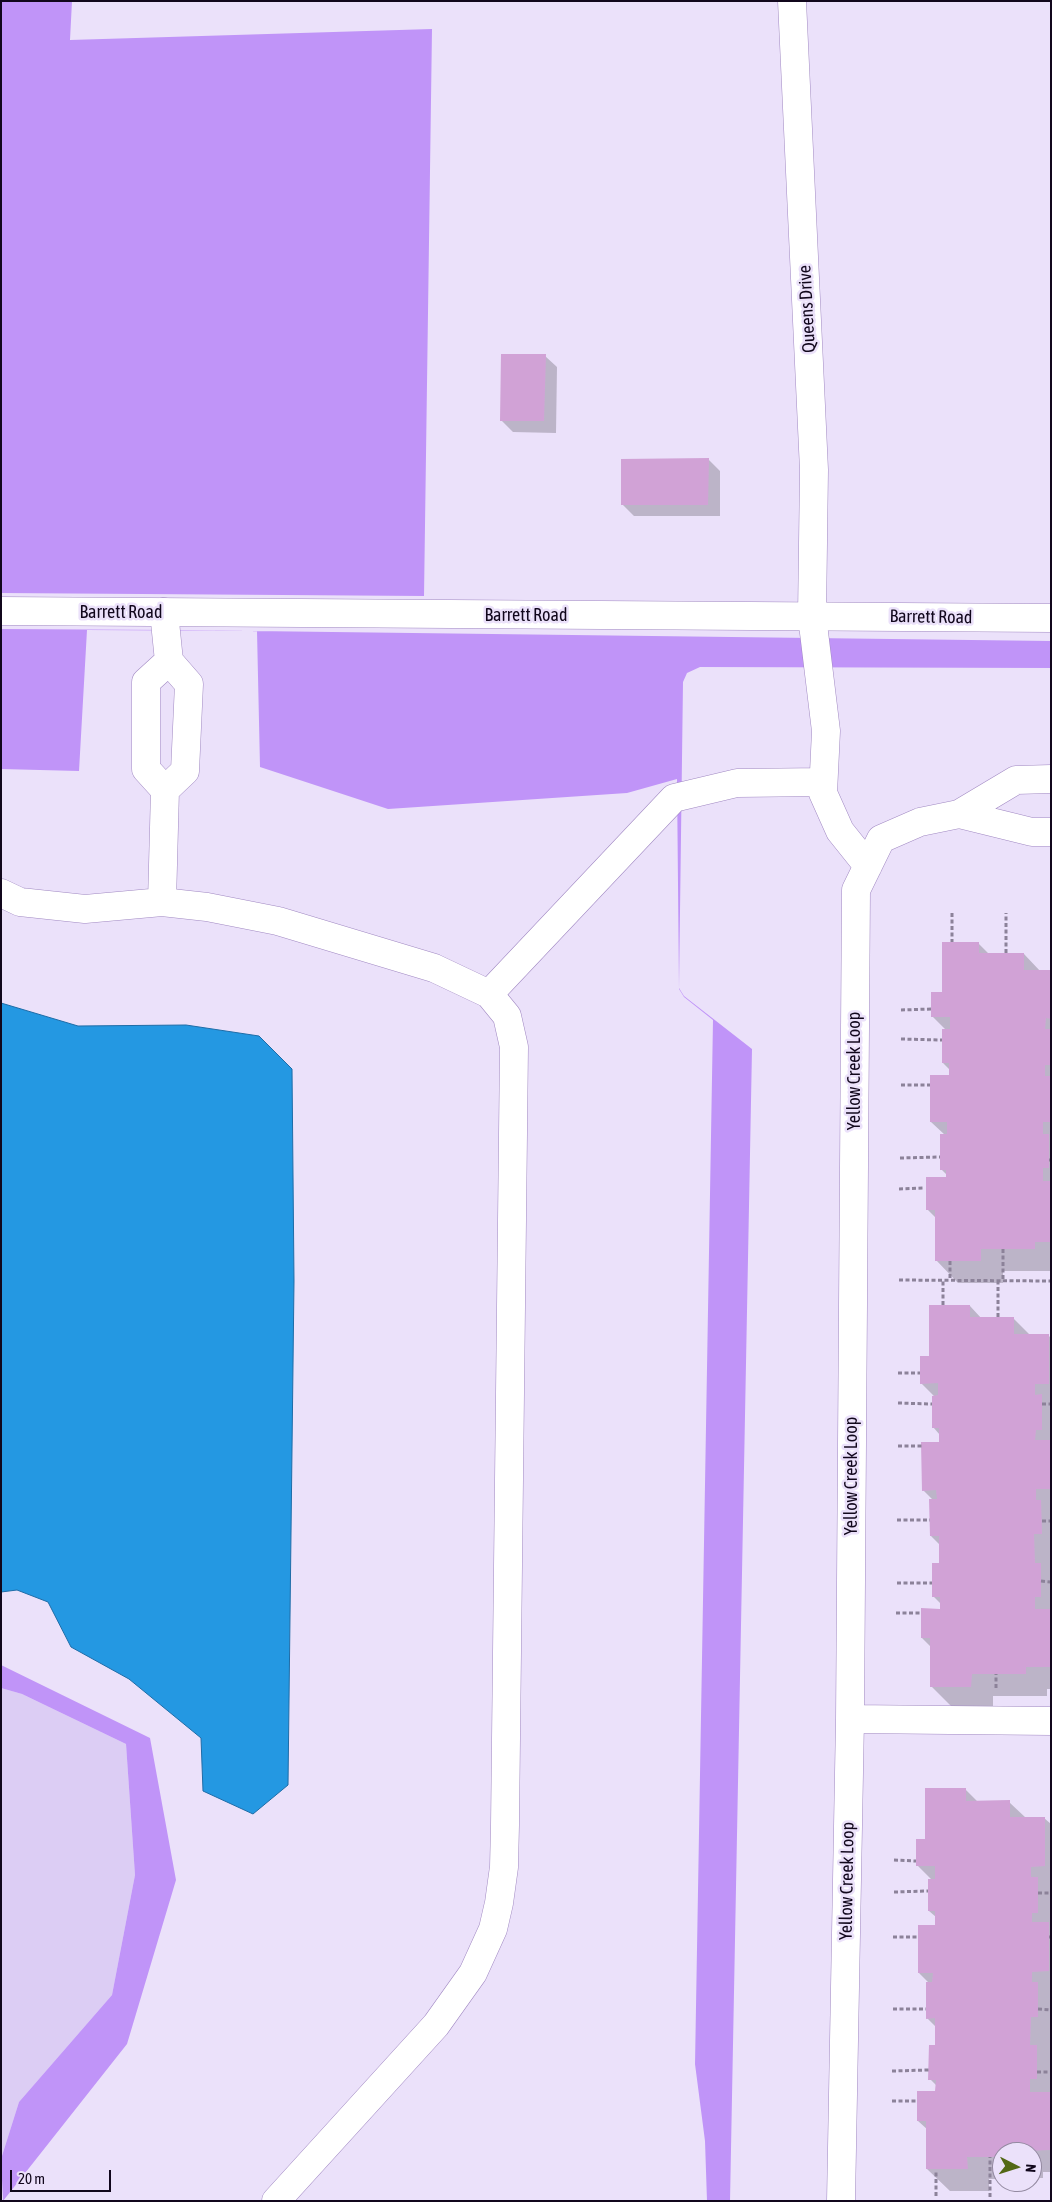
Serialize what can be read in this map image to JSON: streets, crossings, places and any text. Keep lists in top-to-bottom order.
{
  "streets": {
    "street": ["Queens Drive", "Barrett Road", "Yellow Creek Loop"]
  },
  "crossings": [
    ["Queens Drive", "Barrett Road"],
    ["Queens Drive", "Yellow Creek Loop"]
  ],
  "scale_bar": "20 m",
  "north": "right"
}
